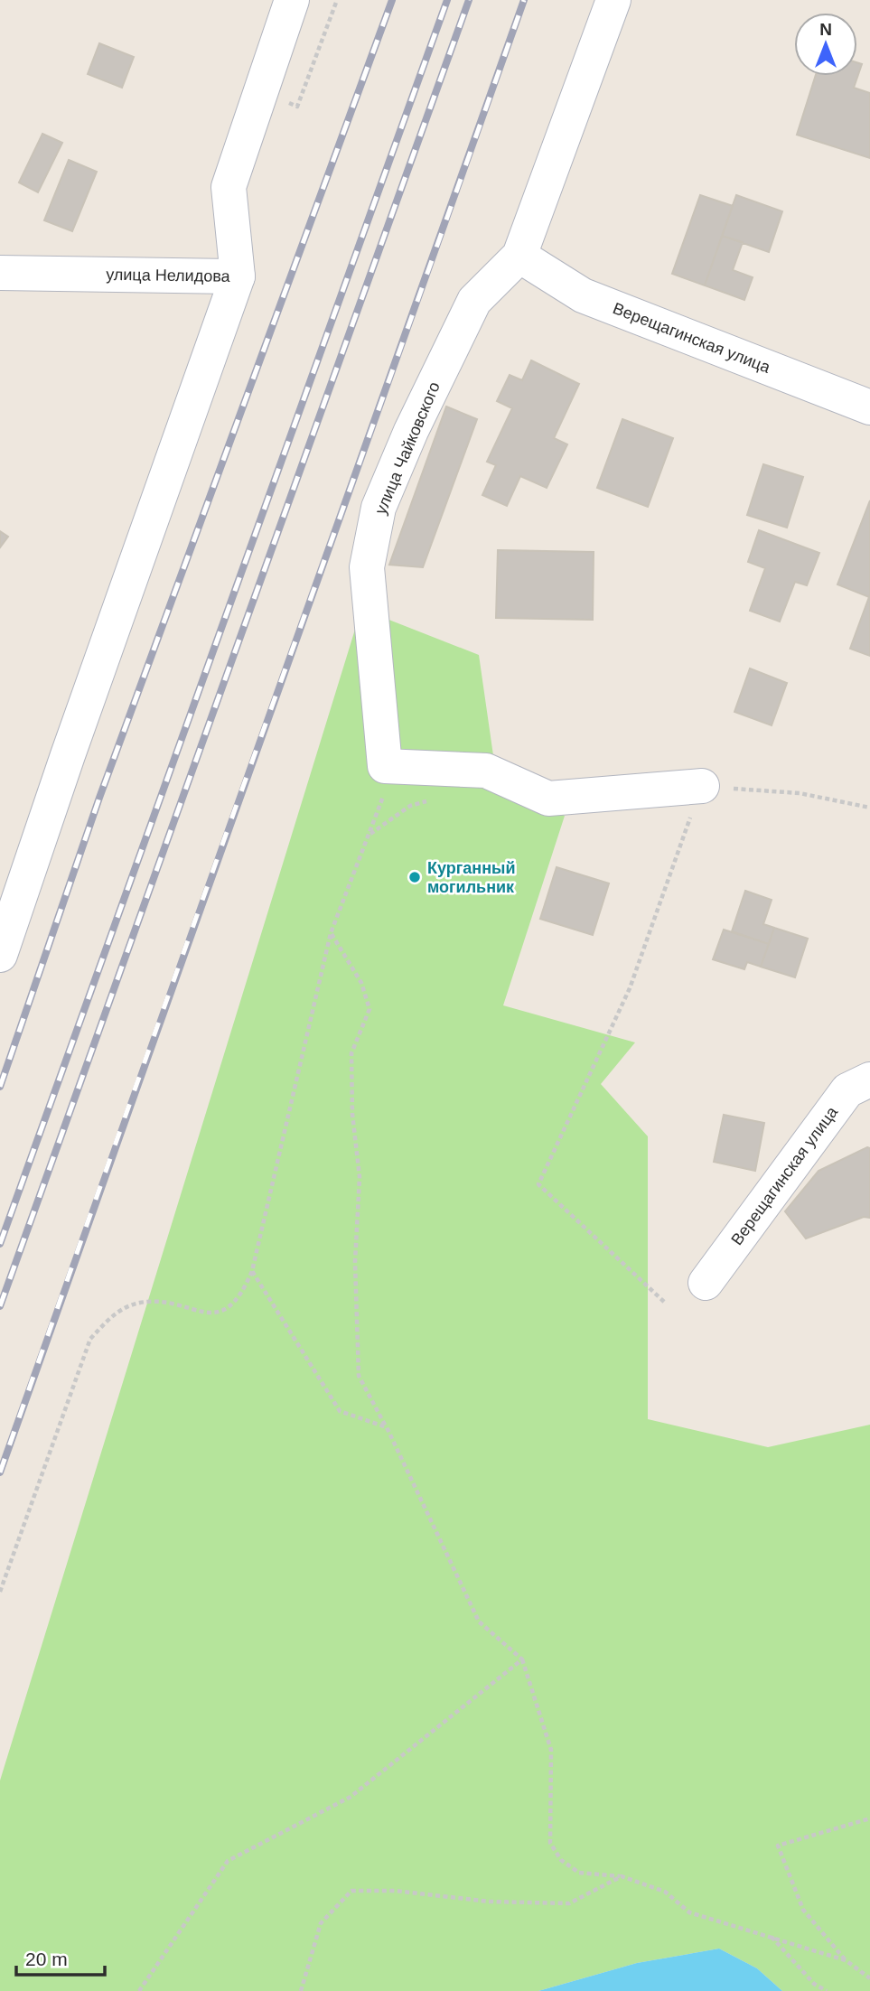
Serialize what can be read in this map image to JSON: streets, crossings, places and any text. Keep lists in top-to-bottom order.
{
  "streets": {
    "street": ["улица Нелидова", "Верещагинская улица", "улица Чайковского"]
  },
  "crossings": [
    ["Верещагинская улица", "улица Чайковского"]
  ],
  "places": ["Курганный могильник"],
  "scale_bar": "20 m",
  "north": "top"
}
